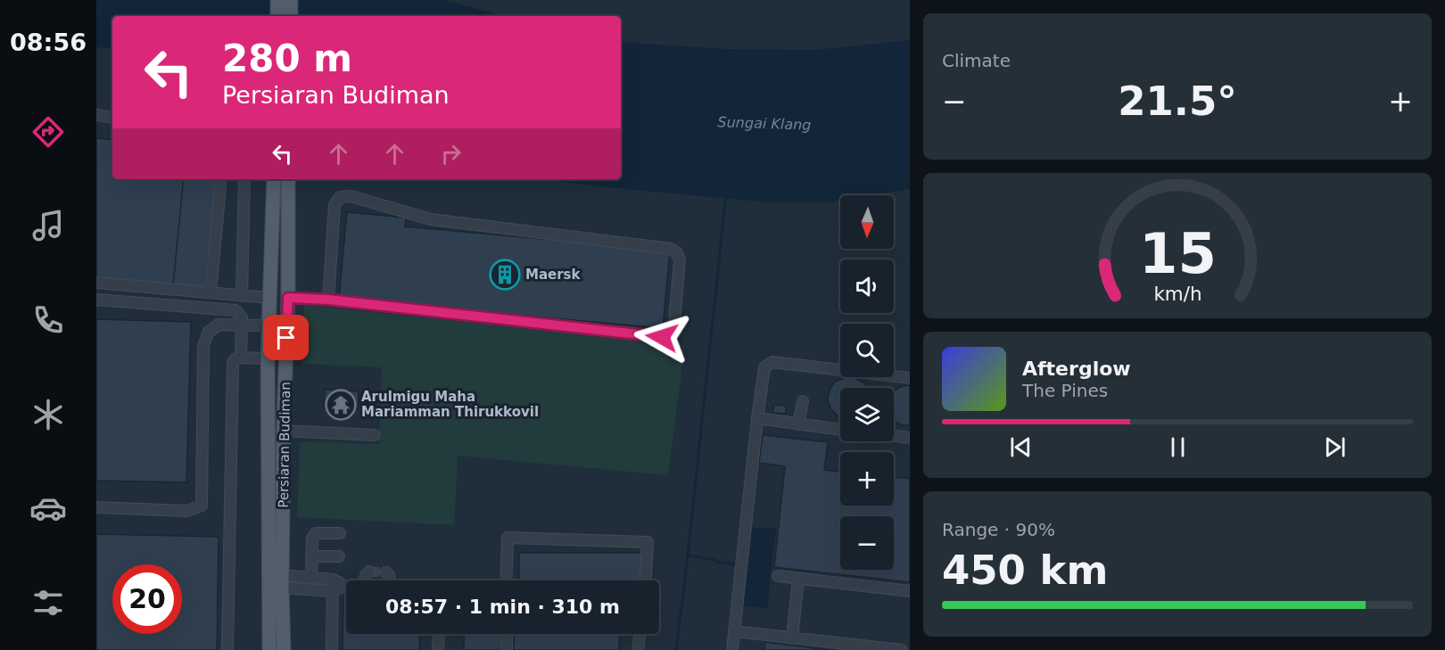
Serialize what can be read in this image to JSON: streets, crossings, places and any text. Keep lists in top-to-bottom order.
{
  "streets": {
    "main road": ["Persiaran Budiman"]
  },
  "water": ["Sungai Klang"],
  "places": {
    "building": ["Maersk"],
    "temple": ["Arulmigu Maha Mariamman Thirukkovil"]
  },
  "north": "bottom",
  "page": {
    "tabs": "08:56",
    "tile": [
      "Climate",
      ["Range · 90%", "450 km"]
    ],
    "turn": ["280 m", "Persiaran Budiman"],
    "heat": ["−", "21.5°", "+"],
    "map_buttons": ["+", "−"],
    "song": ["Afterglow", "The Pines"],
    "limit": "20",
    "trip": "08:57 · 1 min · 310 m",
    "gauge": ["15", "km/h"]
  }
}
